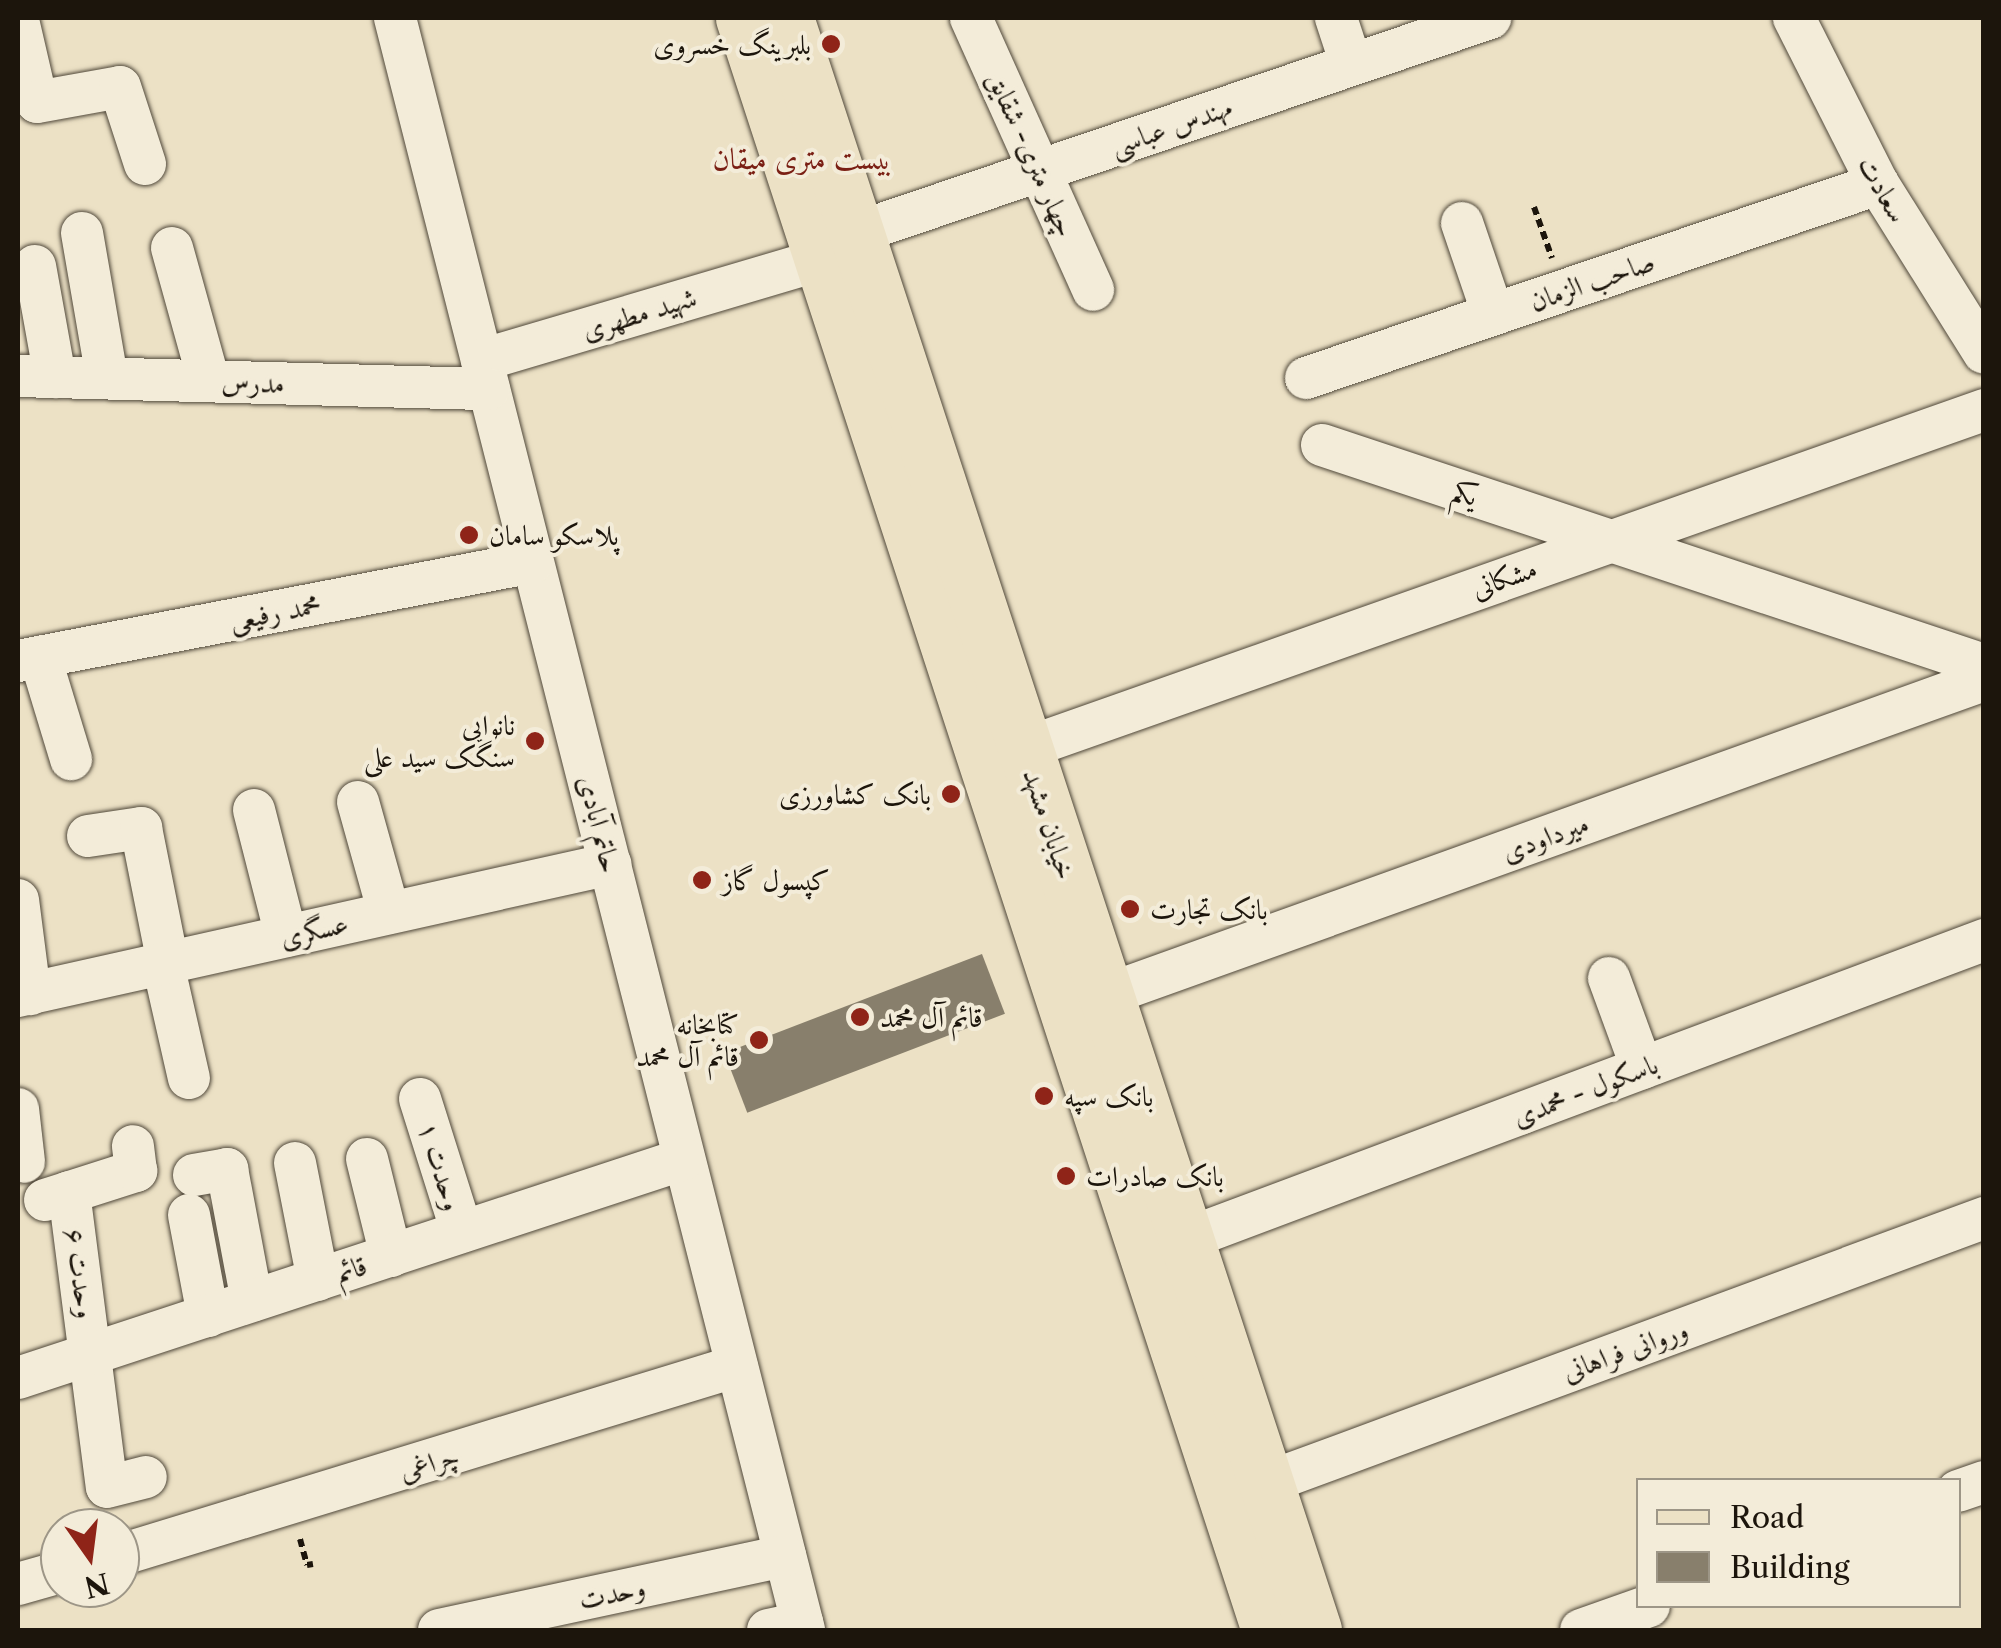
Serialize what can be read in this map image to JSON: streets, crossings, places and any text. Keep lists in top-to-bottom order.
{
  "streets": {
    "main road": ["خیابان مشهد"],
    "street": [
      "مهندس عباسی",
      "چهار متری- شقایق",
      "سعادت",
      "صاحب الزمان",
      "شهید مطهری",
      "مدرس",
      "یکم",
      "مشکانی",
      "محمد رفیعی",
      "حاتم آبادی",
      "میرداودی",
      "عسگری",
      "باسکول - محمدی",
      "وحدت ۱",
      "قائم",
      "وحدت ۶",
      "وروانی فراهانی",
      "چراغی",
      "وحدت"
    ]
  },
  "crossings": [
    ["مهندس عباسی", "چهار متری- شقایق"],
    ["مهندس عباسی", "خیابان مشهد"],
    ["سعادت", "صاحب الزمان"],
    ["شهید مطهری", "مدرس"],
    ["شهید مطهری", "حاتم آبادی"],
    ["مدرس", "حاتم آبادی"],
    ["یکم", "مشکانی"],
    ["مشکانی", "خیابان مشهد"],
    ["محمد رفیعی", "حاتم آبادی"],
    ["حاتم آبادی", "عسگری"],
    ["حاتم آبادی", "قائم"],
    ["حاتم آبادی", "چراغی"],
    ["حاتم آبادی", "وحدت"],
    ["خیابان مشهد", "میرداودی"],
    ["خیابان مشهد", "باسکول - محمدی"],
    ["خیابان مشهد", "وروانی فراهانی"],
    ["وحدت ۱", "قائم"],
    ["قائم", "وحدت ۶"]
  ],
  "districts": ["بیست متری میقان"],
  "places": [
    "بلبرینگ خسروی",
    "پلاسکو سامان",
    "نانوایی سنگک سید علی",
    "بانک کشاورزی",
    "کپسول گاز",
    "بانک تجارت",
    "قائم آل محمد",
    "کتابخانه قائم آل محمد",
    "بانک سپه",
    "بانک صادرات"
  ],
  "legend": ["Road", "Building"],
  "north": "bottom"
}
